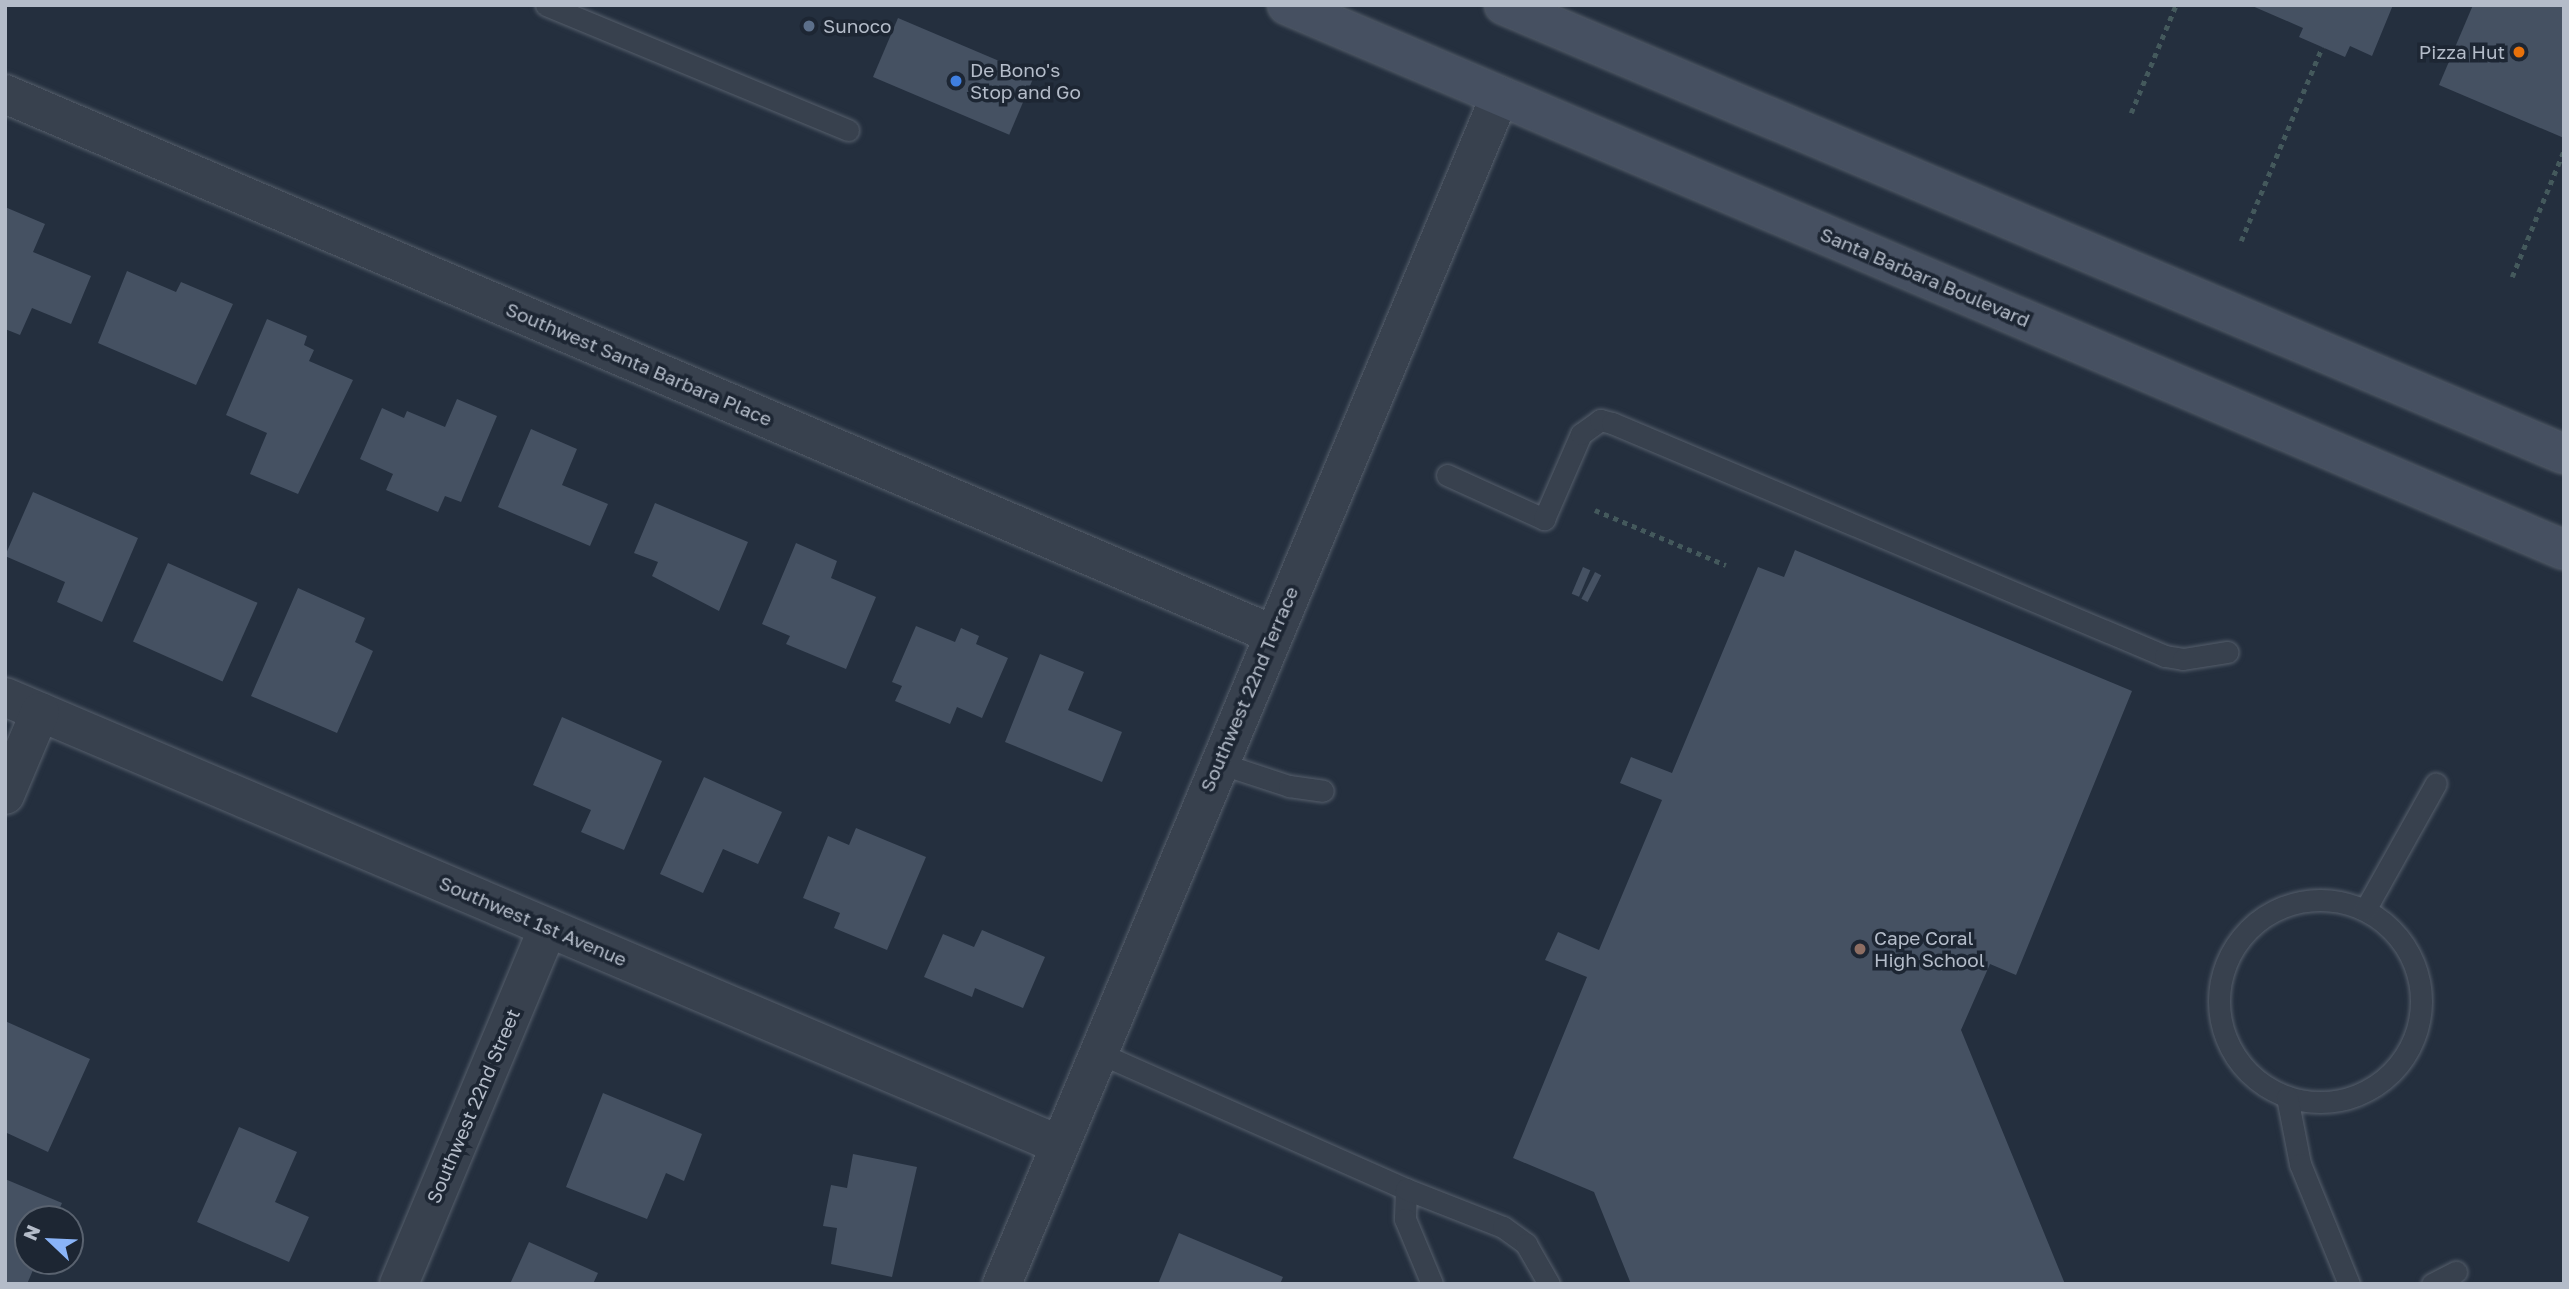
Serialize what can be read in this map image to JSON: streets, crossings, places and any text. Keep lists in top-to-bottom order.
{
  "streets": {
    "main road": ["Santa Barbara Boulevard"],
    "street": [
      "Southwest Santa Barbara Place",
      "Southwest 22nd Terrace",
      "Southwest 1st Avenue",
      "Southwest 22nd Street"
    ]
  },
  "crossings": [
    ["Santa Barbara Boulevard", "Southwest 22nd Terrace"],
    ["Southwest Santa Barbara Place", "Southwest 22nd Terrace"],
    ["Southwest 22nd Terrace", "Southwest 1st Avenue"],
    ["Southwest 1st Avenue", "Southwest 22nd Street"]
  ],
  "places": [
    "Sunoco",
    "Pizza Hut",
    "De Bono's Stop and Go",
    "Cape Coral High School"
  ],
  "north": "top left"
}
